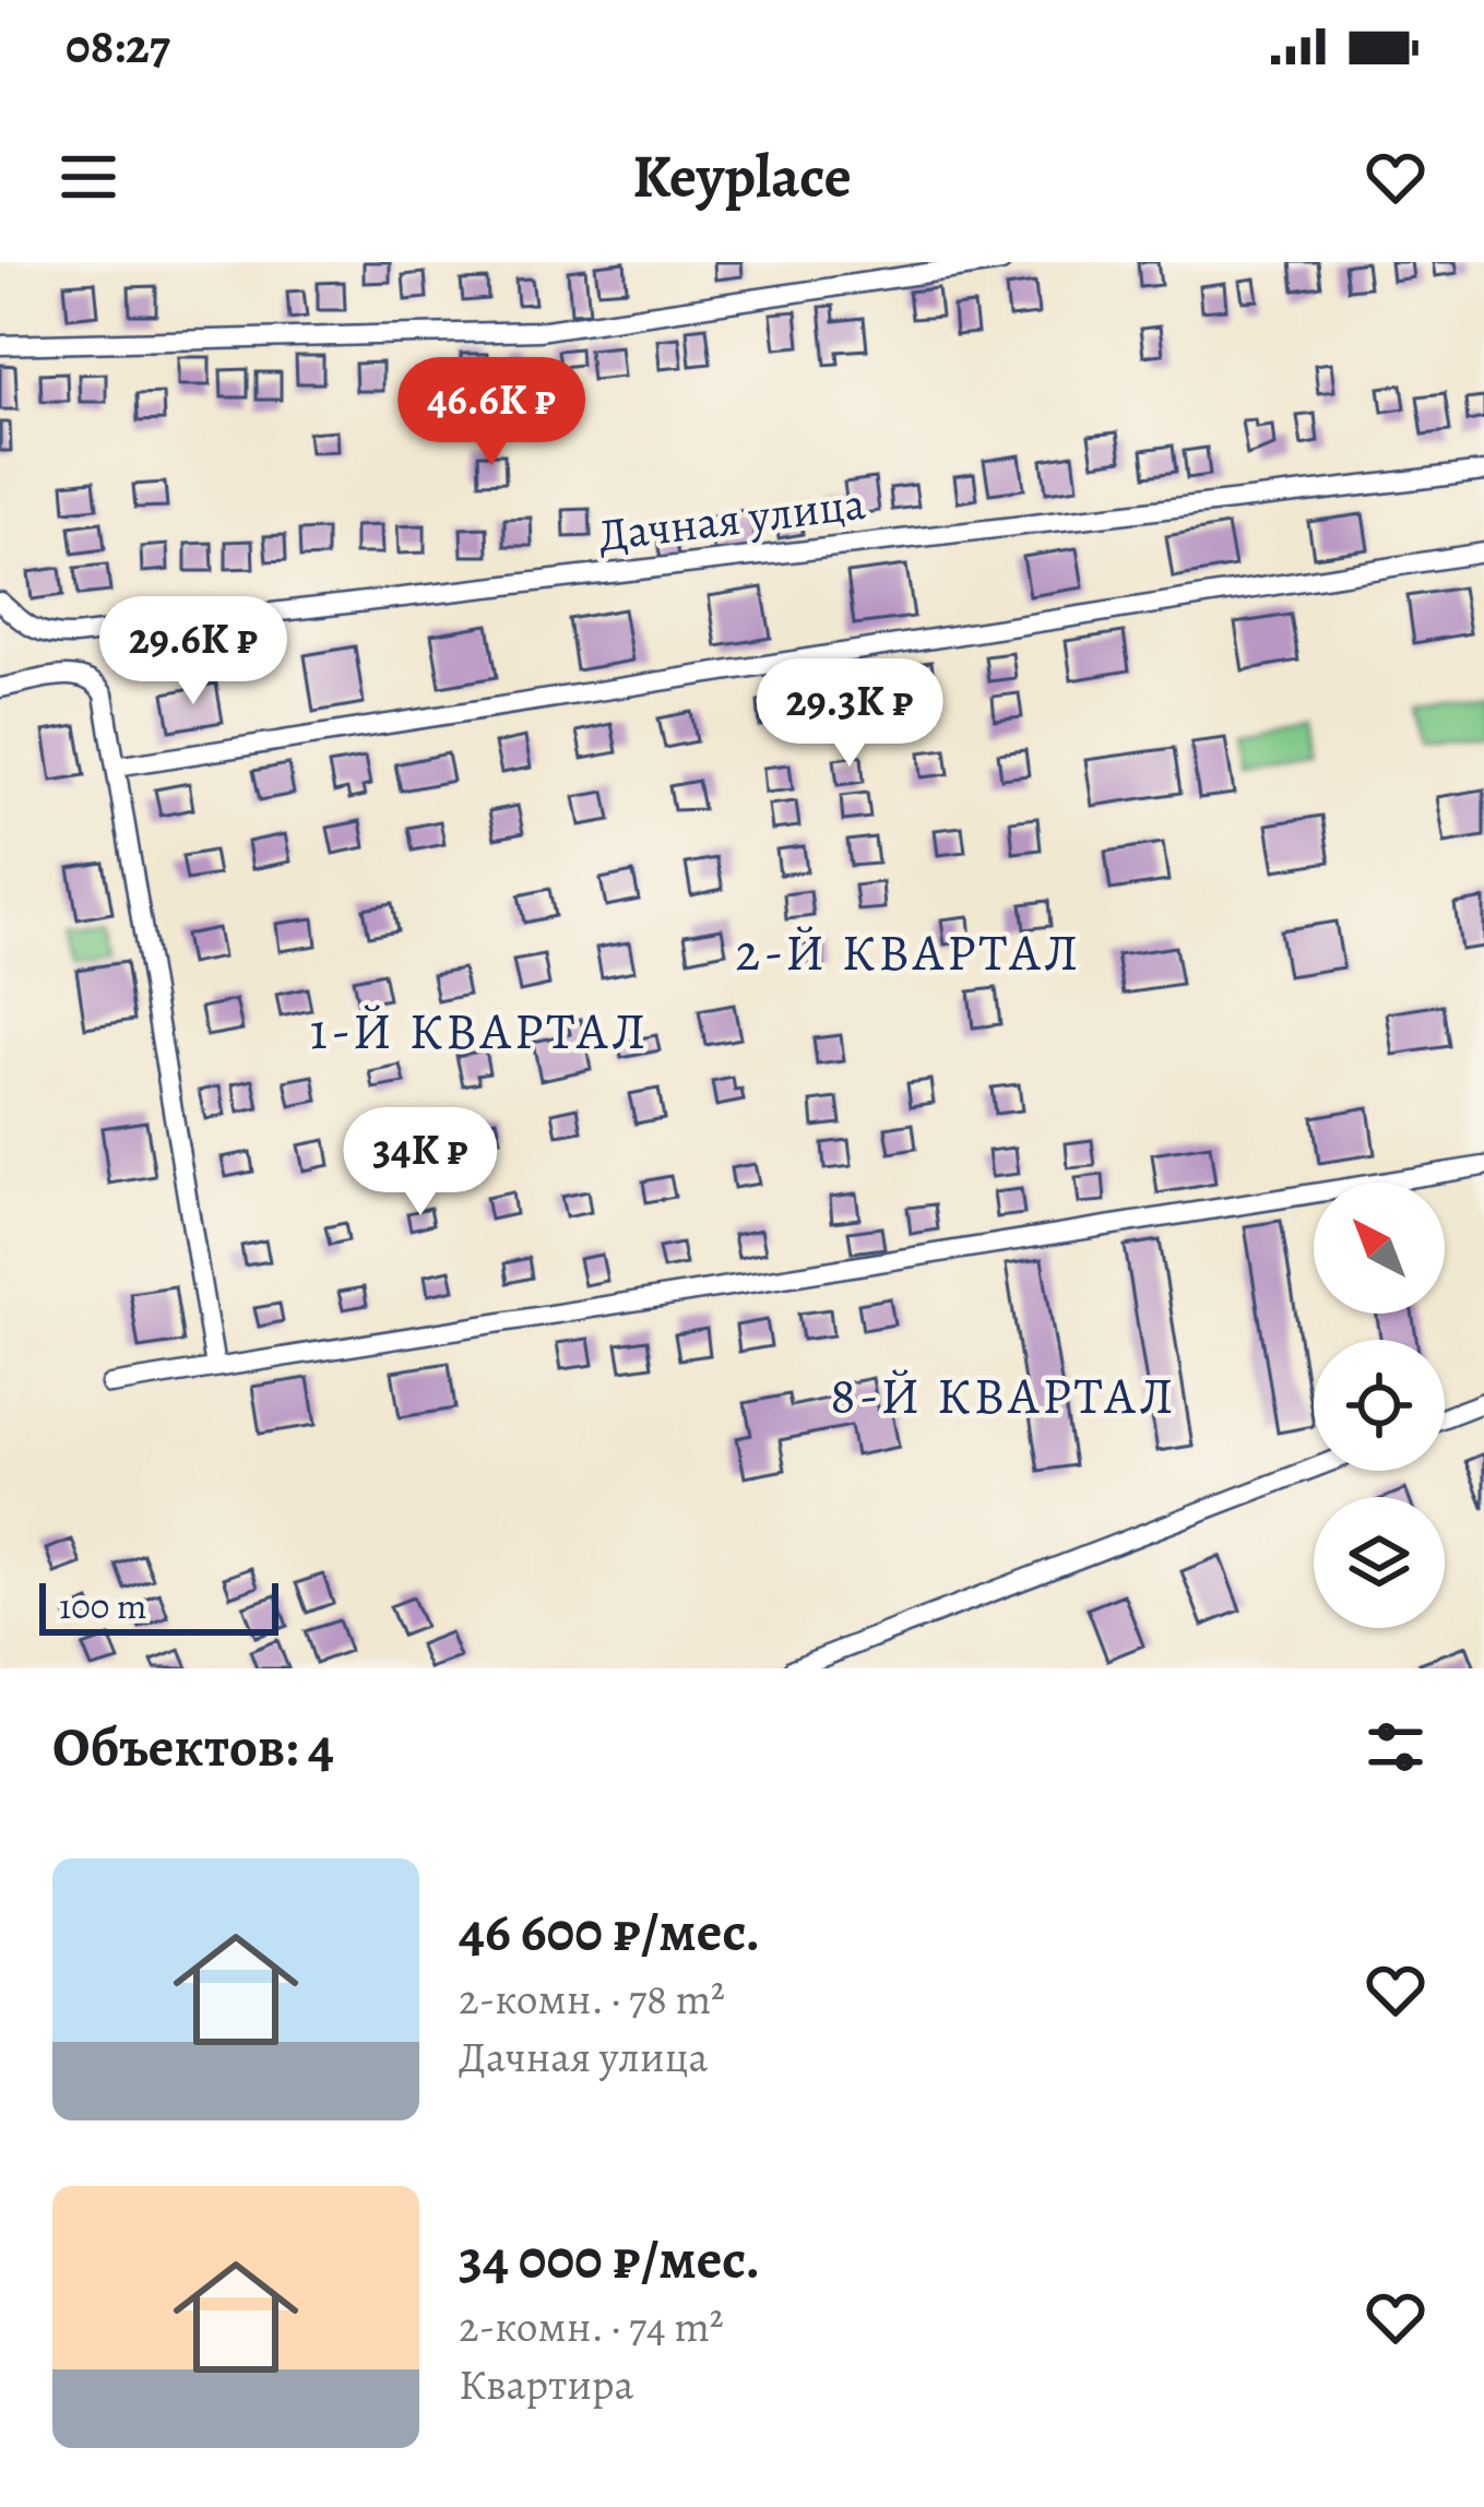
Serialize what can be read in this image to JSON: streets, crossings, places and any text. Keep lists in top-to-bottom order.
{
  "streets": {
    "street": ["Дачная улица"]
  },
  "districts": ["2-Й КВАРТАЛ", "1-Й КВАРТАЛ", "8-Й КВАРТАЛ"],
  "scale_bar": "100 m",
  "north": "top left",
  "page": {
    "status": "08:27",
    "header": "Keyplace",
    "price": [
      "46.6K ₽",
      "29.6K ₽",
      "29.3K ₽",
      "34K ₽"
    ],
    "scale": "100 m",
    "heading": "Объектов: 4",
    "list": [
      {
        "name": "46 600 ₽/мес.",
        "note": "2-комн. · 78 m² · Дачная улица"
      },
      {
        "name": "34 000 ₽/мес.",
        "note": "2-комн. · 74 m² · Квартира"
      }
    ]
  }
}
